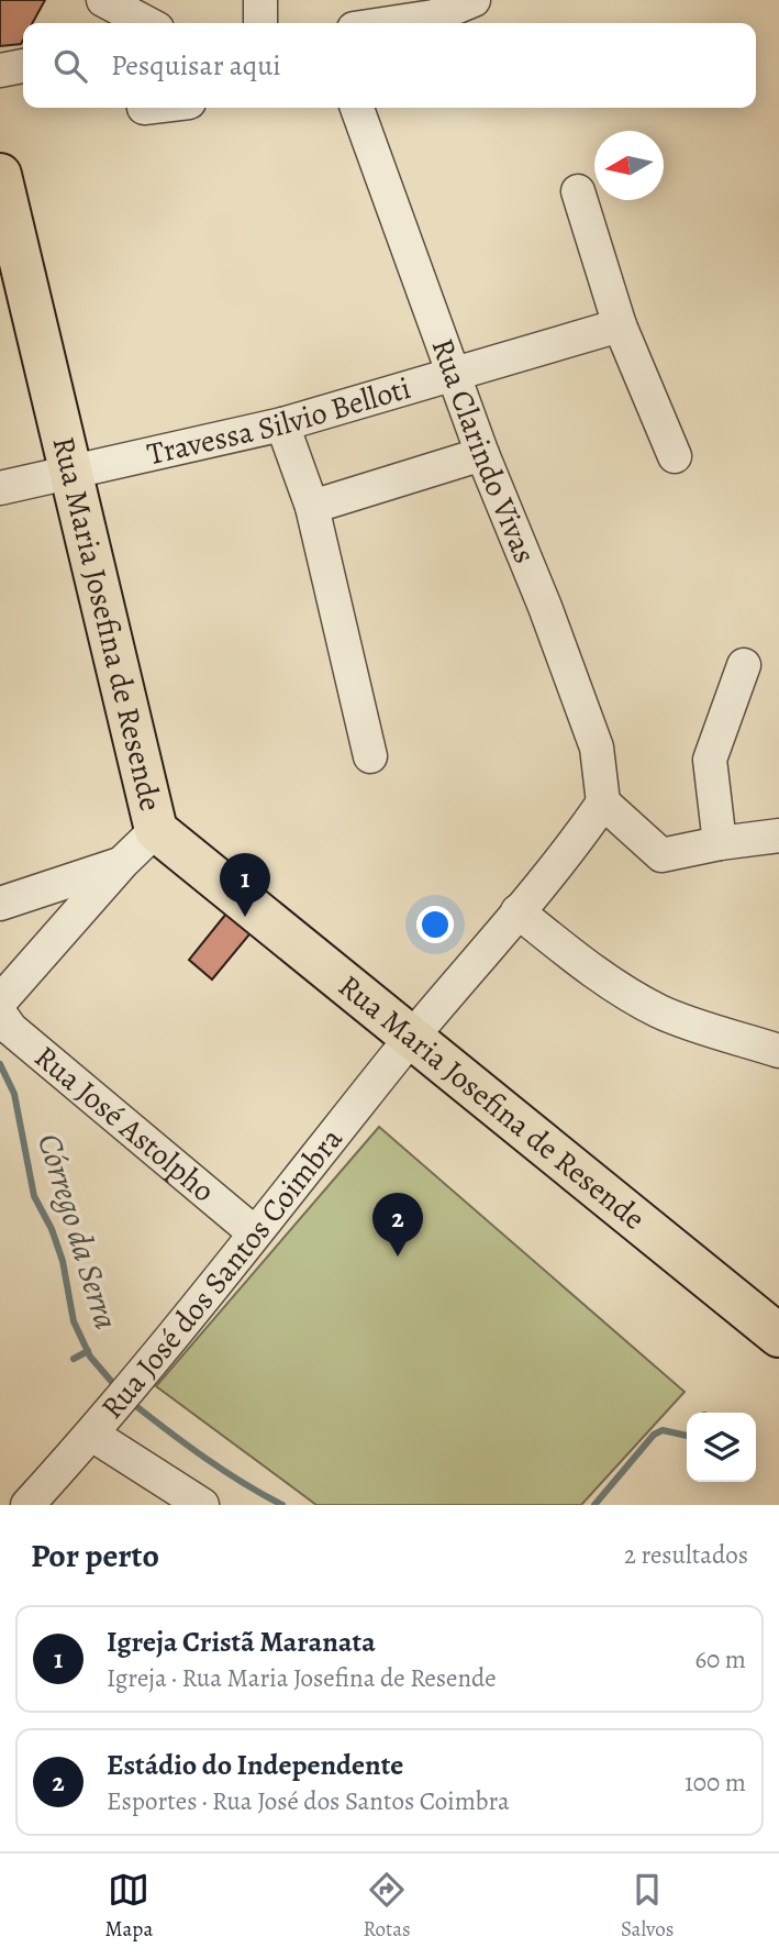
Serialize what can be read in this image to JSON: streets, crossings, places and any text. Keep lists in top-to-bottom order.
{
  "streets": {
    "main road": ["Rua Maria Josefina de Resende"],
    "street": [
      "Travessa Silvio Belloti",
      "Rua Clarindo Vivas",
      "Rua José Astolpho",
      "Rua José dos Santos Coimbra"
    ]
  },
  "crossings": [
    ["Travessa Silvio Belloti", "Rua Clarindo Vivas"],
    ["Travessa Silvio Belloti", "Rua Maria Josefina de Resende"],
    ["Rua Clarindo Vivas", "Rua José dos Santos Coimbra"],
    ["Rua Maria Josefina de Resende", "Rua José dos Santos Coimbra"],
    ["Rua José Astolpho", "Rua José dos Santos Coimbra"]
  ],
  "water": ["Córrego da Serra"],
  "north": "left",
  "page": {
    "search": "Pesquisar aqui",
    "pins": ["1", "2"],
    "heading": ["Por perto", "2 resultados"],
    "list": [
      {
        "mark": "1",
        "name": "Igreja Cristã Maranata",
        "note": "Igreja · Rua Maria Josefina de Resende",
        "value": "60 m"
      },
      {
        "mark": "2",
        "name": "Estádio do Independente",
        "note": "Esportes · Rua José dos Santos Coimbra",
        "value": "100 m"
      }
    ],
    "nav": ["Mapa", "Rotas", "Salvos"]
  }
}
